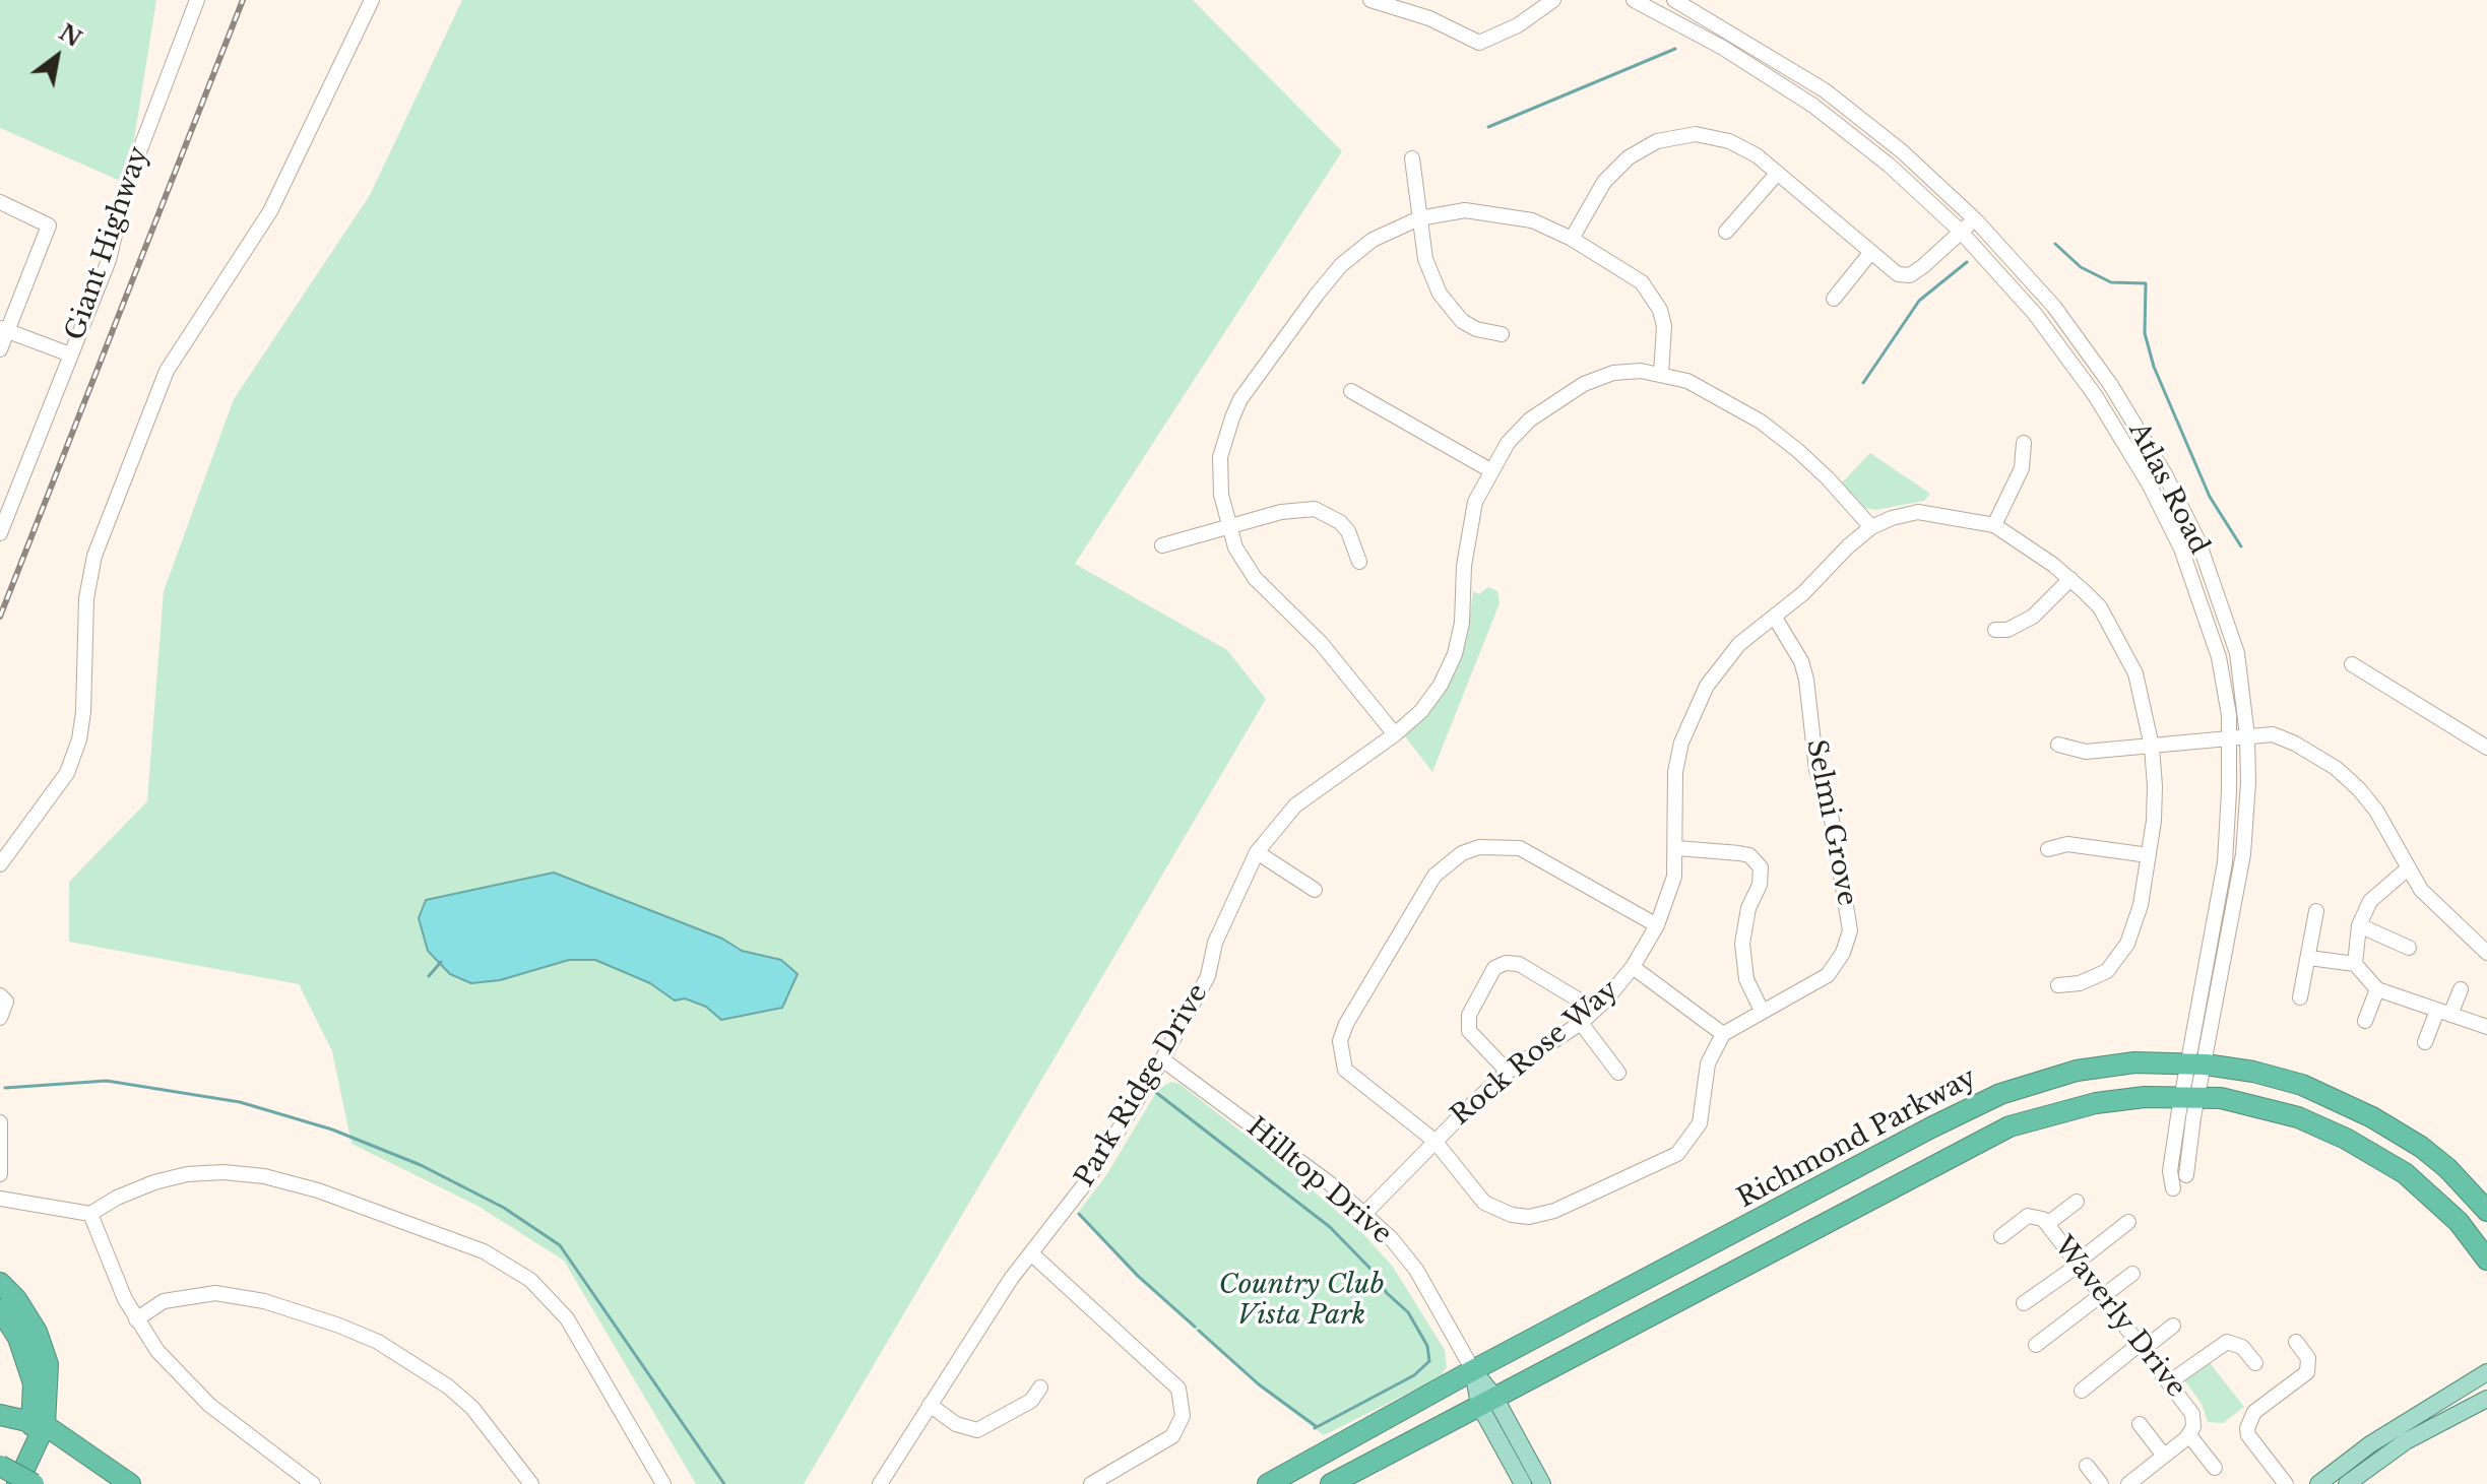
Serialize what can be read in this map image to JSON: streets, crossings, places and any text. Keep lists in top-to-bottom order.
{
  "streets": {
    "highway": ["Richmond Parkway"],
    "main road": ["Hilltop Drive"],
    "street": [
      "Giant Highway",
      "Atlas Road",
      "Selmi Grove",
      "Rock Rose Way",
      "Park Ridge Drive",
      "Waverly Drive"
    ]
  },
  "crossings": [
    ["Atlas Road", "Richmond Parkway"],
    ["Selmi Grove", "Rock Rose Way"],
    ["Rock Rose Way", "Park Ridge Drive"],
    ["Rock Rose Way", "Hilltop Drive"],
    ["Park Ridge Drive", "Hilltop Drive"],
    ["Richmond Parkway", "Hilltop Drive"]
  ],
  "parks": ["Country Club Vista Park"],
  "north": "top right"
}
